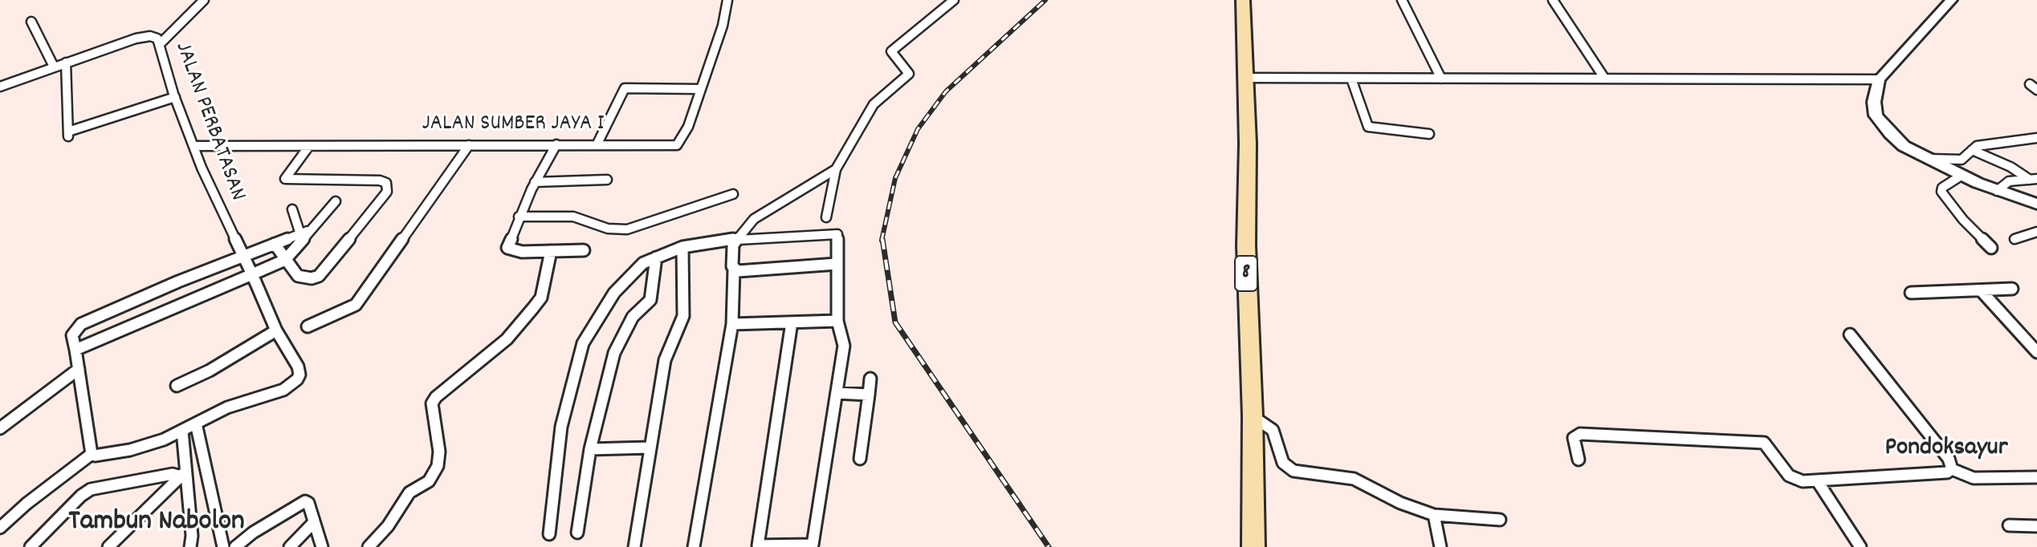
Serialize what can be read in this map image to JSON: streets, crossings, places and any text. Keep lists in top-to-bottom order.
{
  "streets": {
    "highway": ["8"],
    "street": ["JALAN PERBATASAN", "JALAN SUMBER JAYA I"]
  },
  "crossings": [
    ["JALAN PERBATASAN", "JALAN SUMBER JAYA I"]
  ],
  "districts": ["Pondoksayur", "Tambun Nabolon"]
}
